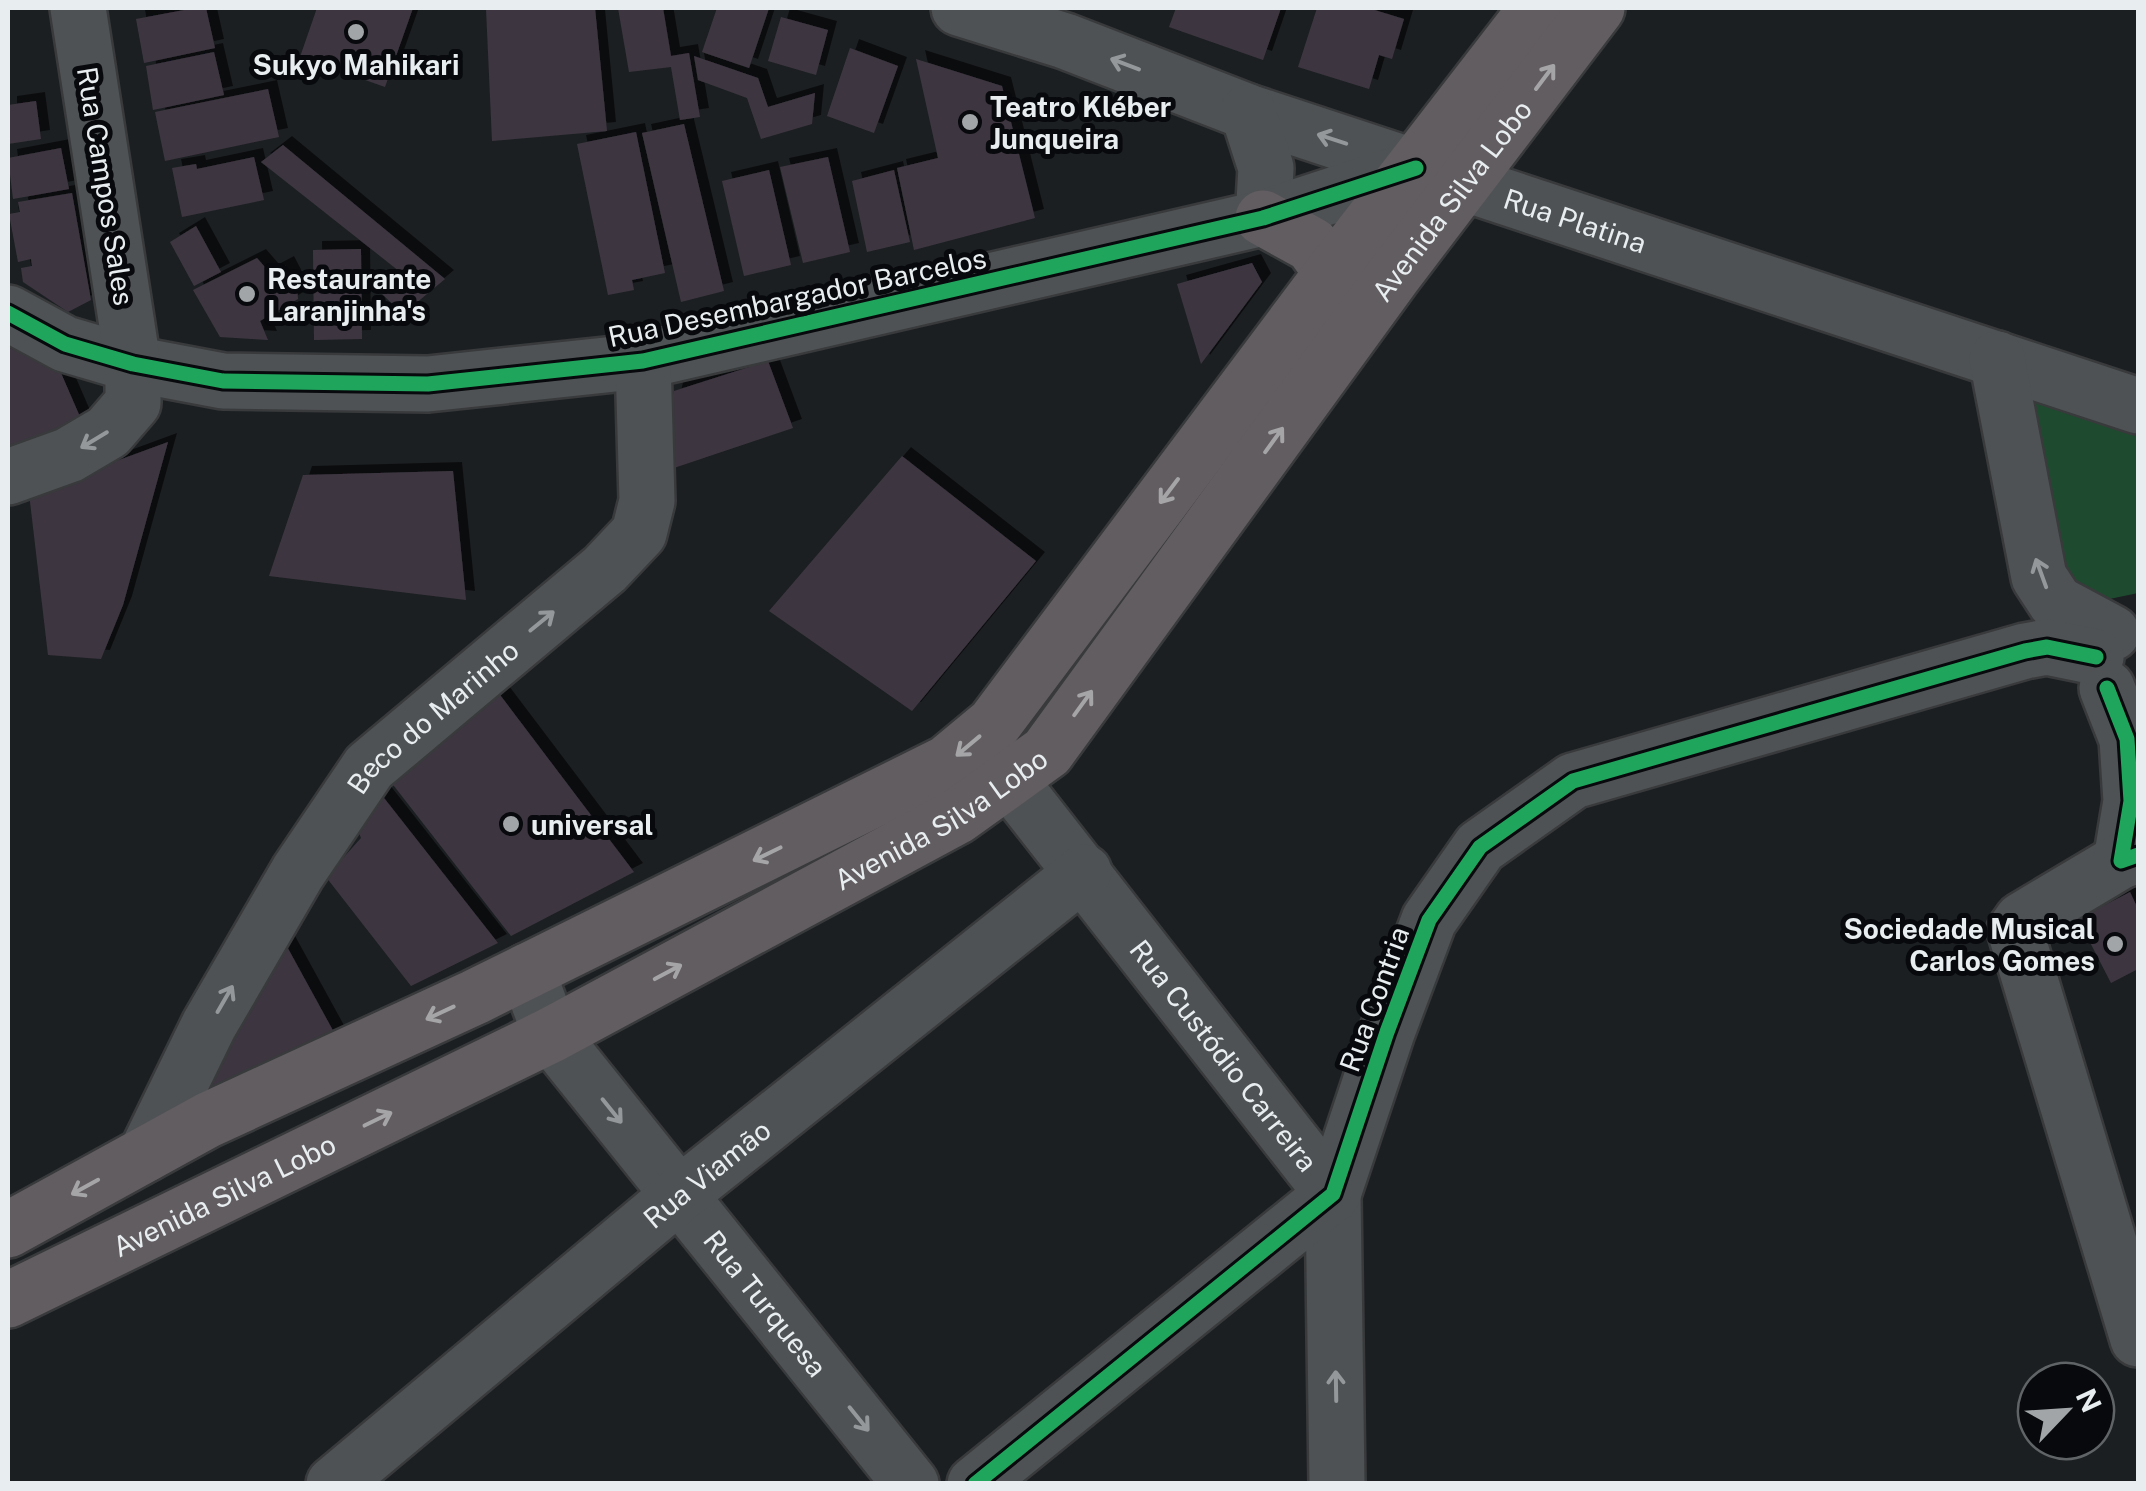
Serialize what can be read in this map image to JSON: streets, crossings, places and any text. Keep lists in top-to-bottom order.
{
  "streets": {
    "main road": ["Avenida Silva Lobo"],
    "street": [
      "Rua Campos Sales",
      "Rua Platina",
      "Rua Desembargador Barcelos",
      "Beco do Marinho",
      "Rua Contria",
      "Rua Custódio Carreira",
      "Rua Viamão",
      "Rua Turquesa"
    ]
  },
  "crossings": [
    ["Rua Campos Sales", "Rua Desembargador Barcelos"],
    ["Avenida Silva Lobo", "Rua Platina"],
    ["Avenida Silva Lobo", "Rua Desembargador Barcelos"],
    ["Avenida Silva Lobo", "Beco do Marinho"],
    ["Avenida Silva Lobo", "Rua Custódio Carreira"],
    ["Avenida Silva Lobo", "Rua Turquesa"],
    ["Rua Platina", "Rua Desembargador Barcelos"],
    ["Rua Desembargador Barcelos", "Beco do Marinho"],
    ["Rua Contria", "Rua Custódio Carreira"],
    ["Rua Custódio Carreira", "Rua Viamão"],
    ["Rua Viamão", "Rua Turquesa"]
  ],
  "one_way": ["Beco do Marinho", "Rua Custódio Carreira", "Rua Turquesa"],
  "places": [
    "Sukyo Mahikari",
    "Teatro Kléber Junqueira",
    "Restaurante Laranjinha's",
    "universal",
    "Sociedade Musical Carlos Gomes"
  ],
  "north": "top right"
}
